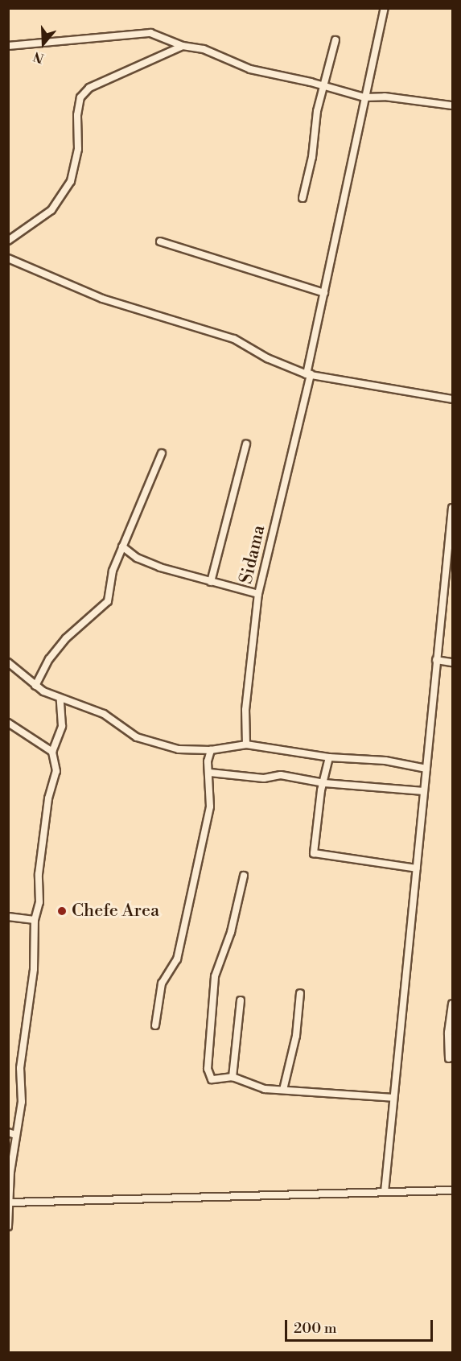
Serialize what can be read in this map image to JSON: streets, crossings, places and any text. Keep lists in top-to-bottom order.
{
  "streets": {
    "street": ["Sidama"]
  },
  "places": ["Chefe Area"],
  "scale_bar": "200 m",
  "north": "bottom"
}
